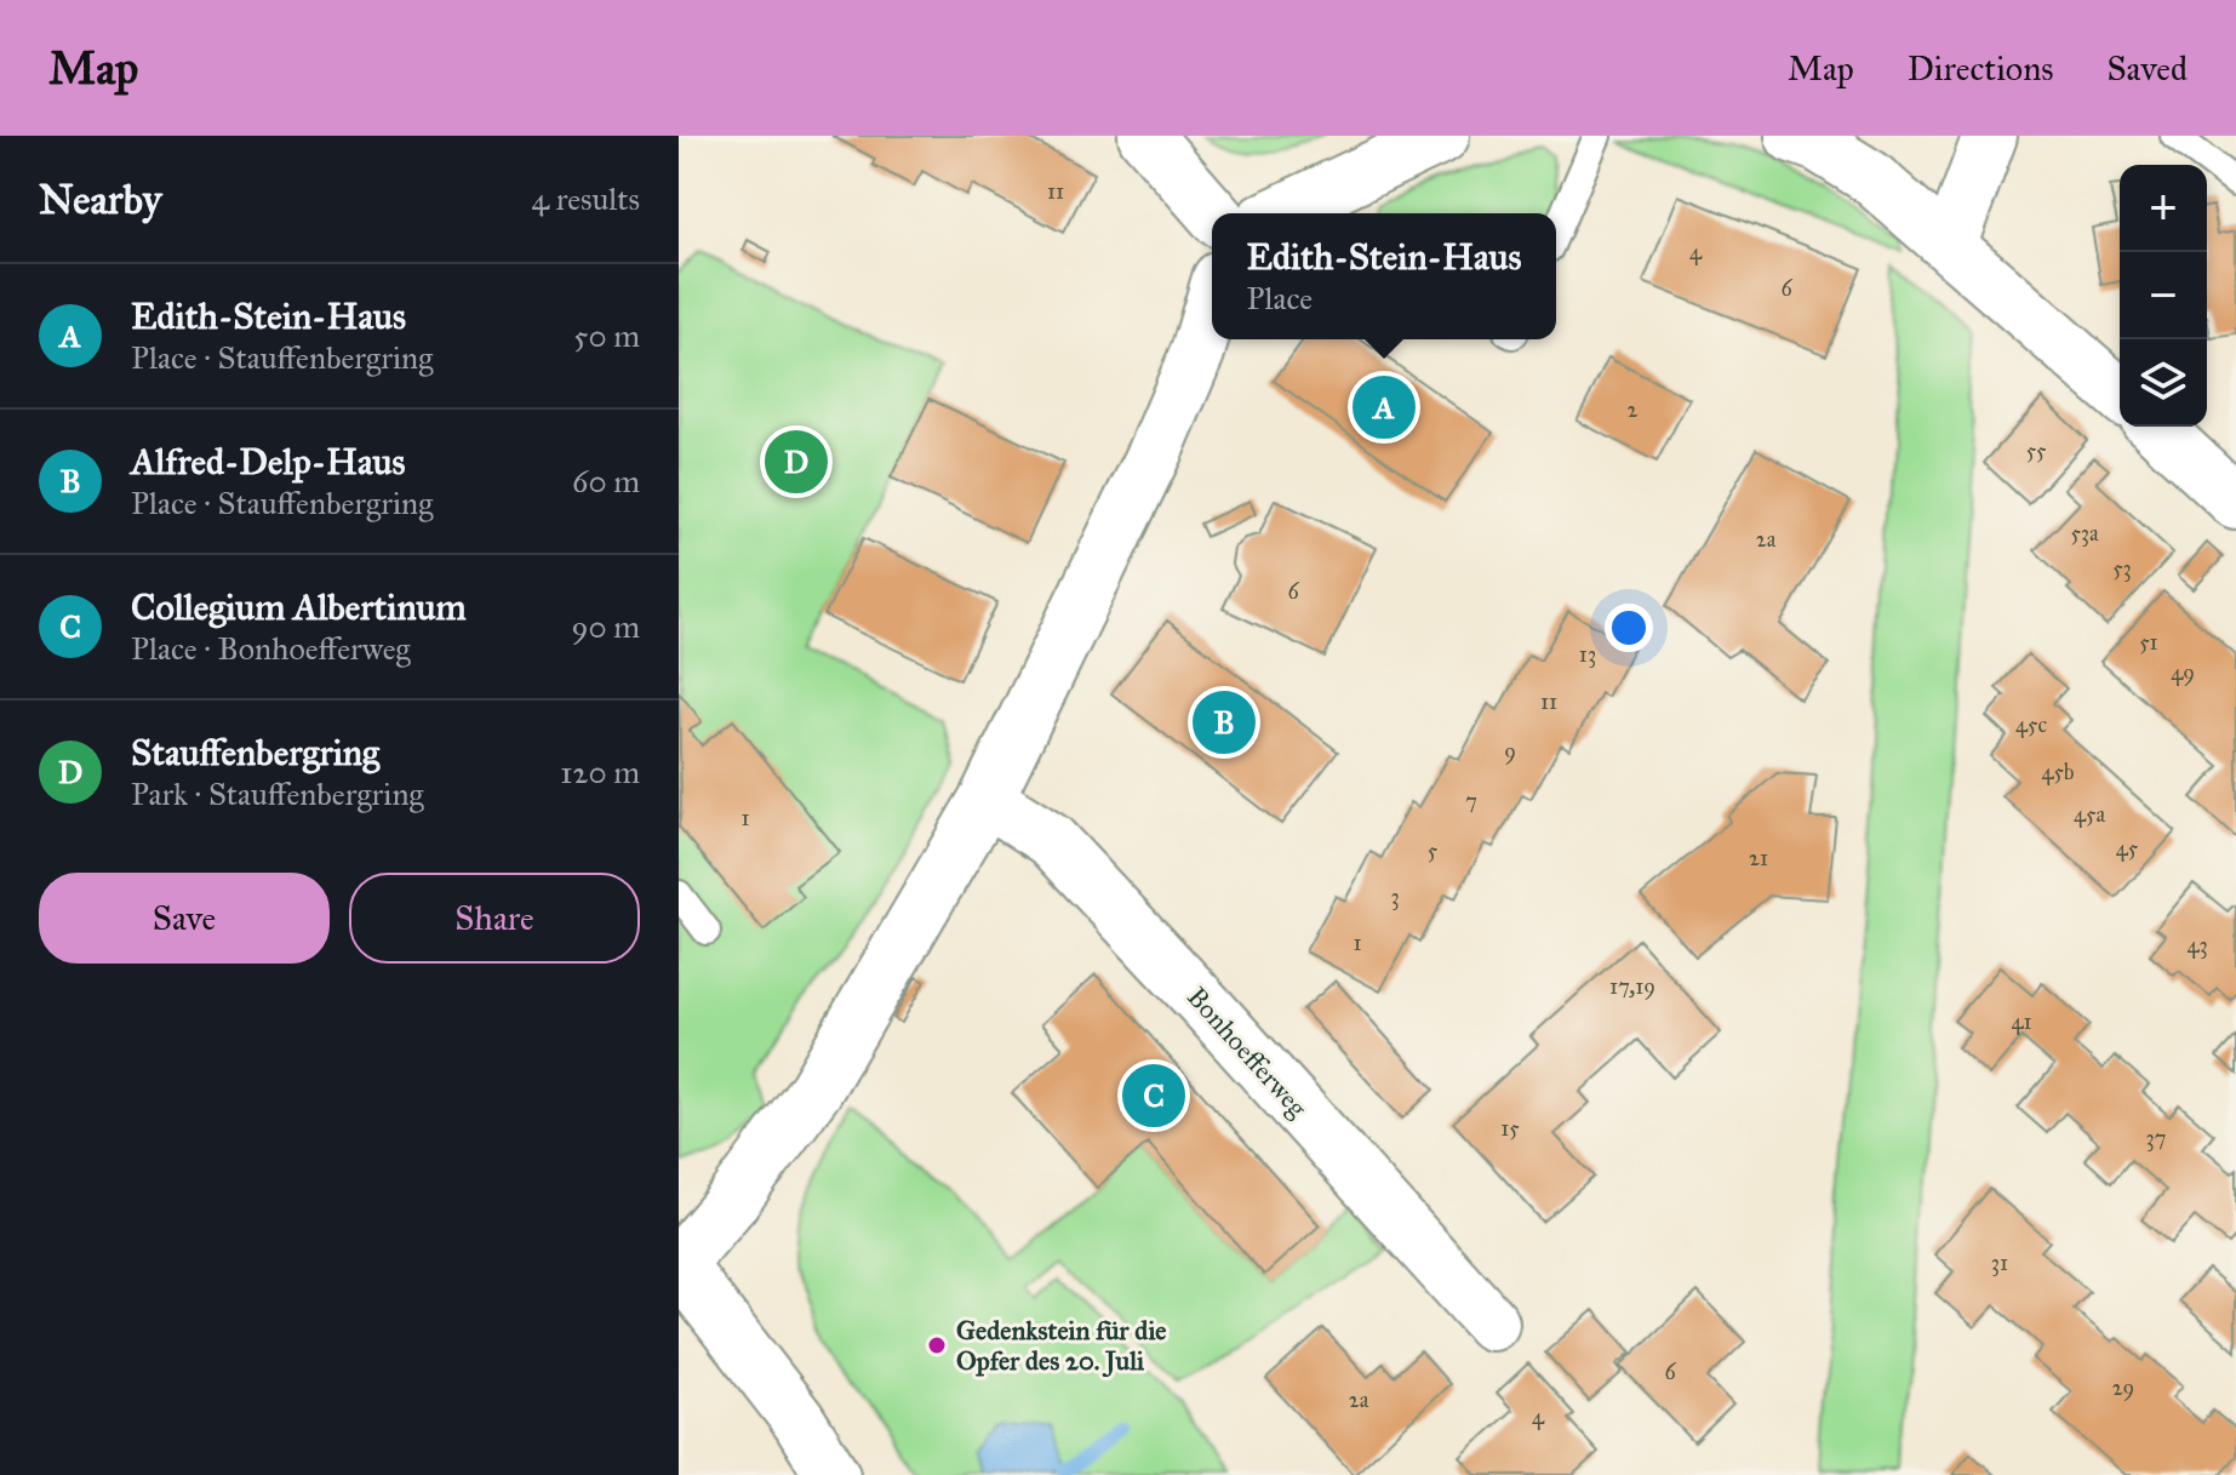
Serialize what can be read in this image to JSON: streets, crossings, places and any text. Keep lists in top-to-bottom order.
{
  "streets": {
    "street": ["Bonhoefferweg"]
  },
  "places": ["Gedenkstein für die Opfer des 20. Juli"],
  "house_numbers": [
    "11",
    "4",
    "6",
    "2",
    "55",
    "53a",
    "2a",
    "53",
    "6",
    "51",
    "13",
    "49",
    "11",
    "45c",
    "9",
    "45b",
    "7",
    "45a",
    "1",
    "45",
    "5",
    "21",
    "3",
    "1",
    "43",
    "17,19",
    "41",
    "15",
    "37",
    "31",
    "6",
    "29",
    "2a",
    "4"
  ],
  "page": {
    "header": "Map",
    "nav": ["Map", "Directions", "Saved"],
    "heading": ["Nearby", "4 results"],
    "map_buttons": ["+", "−"],
    "popup": ["Edith-Stein-Haus", "Place"],
    "list": [
      {
        "mark": "A",
        "name": "Edith-Stein-Haus",
        "note": "Place · Stauffenbergring",
        "value": "50 m"
      },
      {
        "mark": "B",
        "name": "Alfred-Delp-Haus",
        "note": "Place · Stauffenbergring",
        "value": "60 m"
      },
      {
        "mark": "C",
        "name": "Collegium Albertinum",
        "note": "Place · Bonhoefferweg",
        "value": "90 m"
      },
      {
        "mark": "D",
        "name": "Stauffenbergring",
        "note": "Park · Stauffenbergring",
        "value": "120 m"
      }
    ],
    "pins": [
      "A",
      "D",
      "B",
      "C"
    ],
    "buttons": ["Save", "Share"]
  }
}
